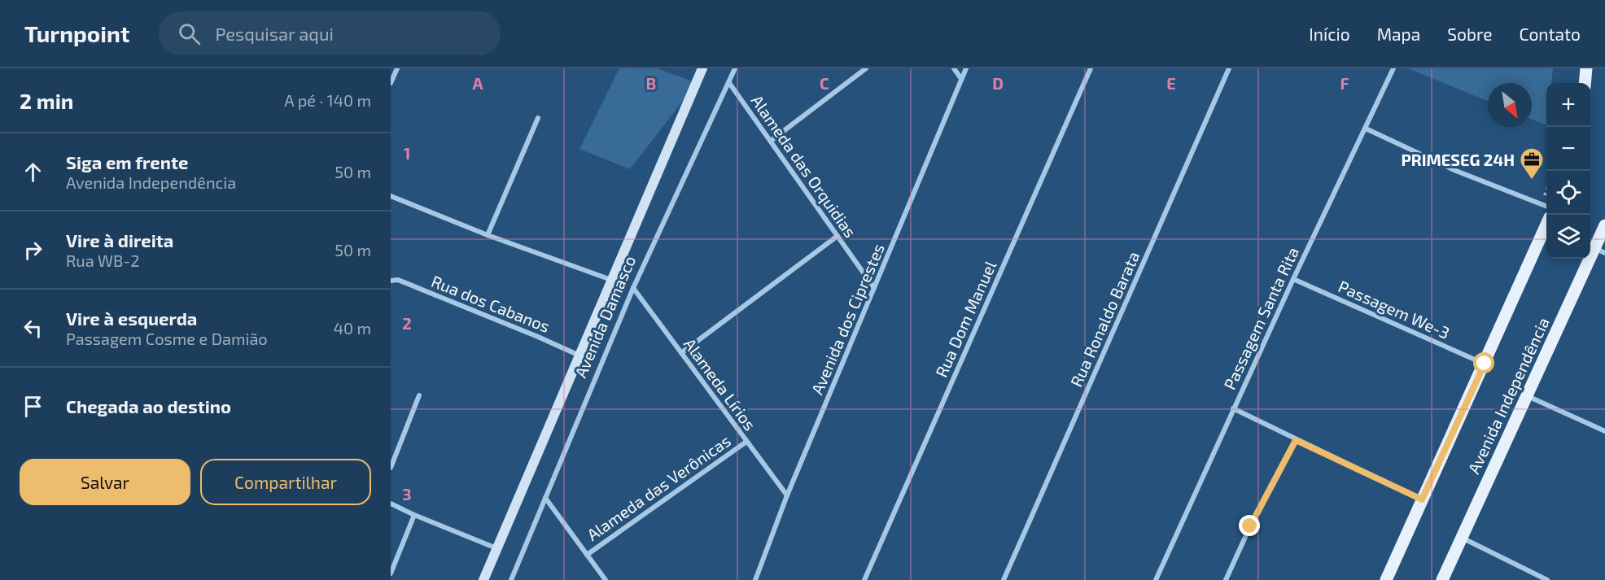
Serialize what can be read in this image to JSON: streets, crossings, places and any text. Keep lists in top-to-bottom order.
{
  "streets": {
    "main road": ["Avenida Independência"],
    "street": [
      "Alameda das Orquidias",
      "Rua dos Cabanos",
      "Passagem We-3",
      "Avenida Damasco",
      "Passagem Santa Rita",
      "Avenida dos Ciprestes",
      "Rua Dom Manuel",
      "Rua Ronaldo Barata",
      "Alameda Lírios",
      "Alameda das Verônicas"
    ]
  },
  "crossings": [
    ["Alameda das Orquidias", "Avenida Damasco"],
    ["Alameda das Orquidias", "Avenida dos Ciprestes"],
    ["Rua dos Cabanos", "Avenida Damasco"],
    ["Passagem We-3", "Passagem Santa Rita"],
    ["Avenida Damasco", "Alameda Lírios"],
    ["Avenida dos Ciprestes", "Alameda Lírios"],
    ["Alameda Lírios", "Alameda das Verônicas"]
  ],
  "places": {
    "office": ["PRIMESEG 24H"]
  },
  "north": "bottom right",
  "page": {
    "header": "Turnpoint",
    "search": "Pesquisar aqui",
    "nav": [
      "Início",
      "Mapa",
      "Sobre",
      "Contato"
    ],
    "heading": ["2 min", "A pé · 140 m"],
    "map_buttons": ["+", "−"],
    "list": [
      ["Siga em frente", "Avenida Independência", "50 m"],
      ["Vire à direita", "Rua WB-2", "50 m"],
      ["Vire à esquerda", "Passagem Cosme e Damião", "40 m"],
      "Chegada ao destino"
    ],
    "buttons": ["Salvar", "Compartilhar"]
  },
  "grid": {
    "columns": [
      "A",
      "B",
      "C",
      "D",
      "E",
      "F"
    ],
    "rows": ["1", "2", "3"]
  }
}
